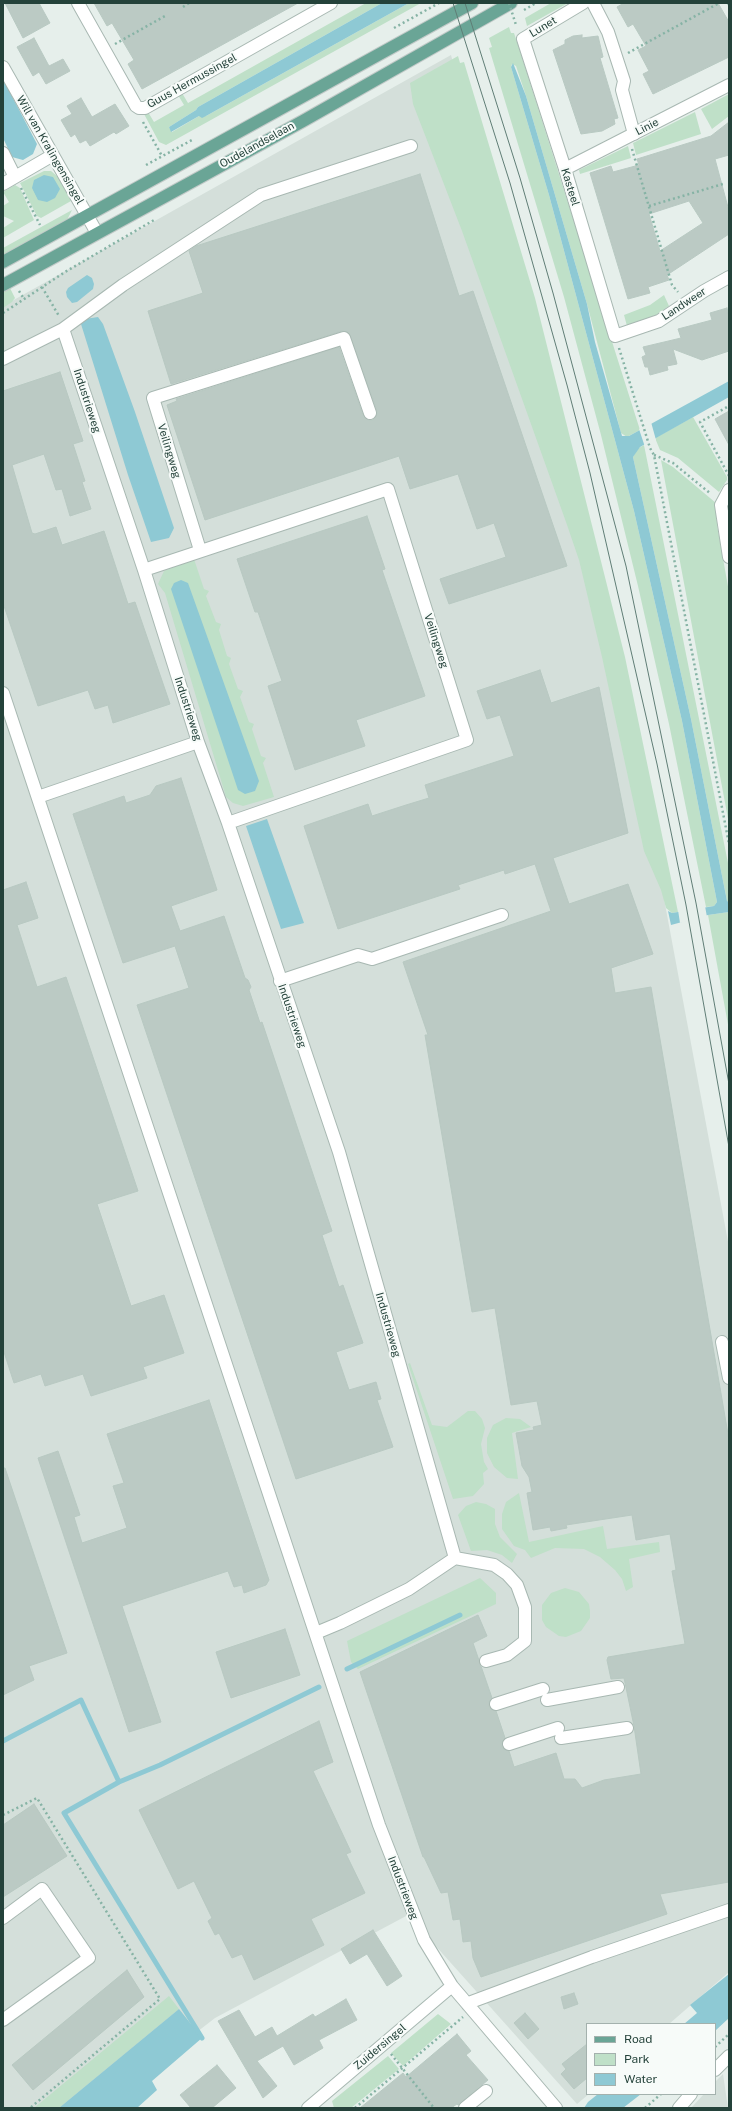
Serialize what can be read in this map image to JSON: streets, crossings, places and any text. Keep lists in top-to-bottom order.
{
  "streets": {
    "main road": ["Oudelandselaan"],
    "street": [
      "Lunet",
      "Guus Hermussingel",
      "Linie",
      "Will van Kralingensingel",
      "Kasteel",
      "Landweer",
      "Industrieweg",
      "Veilingweg",
      "Zuidersingel"
    ]
  },
  "crossings": [
    ["Lunet", "Kasteel"],
    ["Linie", "Kasteel"],
    ["Oudelandselaan", "Will van Kralingensingel"],
    ["Kasteel", "Landweer"],
    ["Industrieweg", "Veilingweg"],
    ["Industrieweg", "Zuidersingel"]
  ],
  "legend": ["Road", "Park", "Water"]
}
